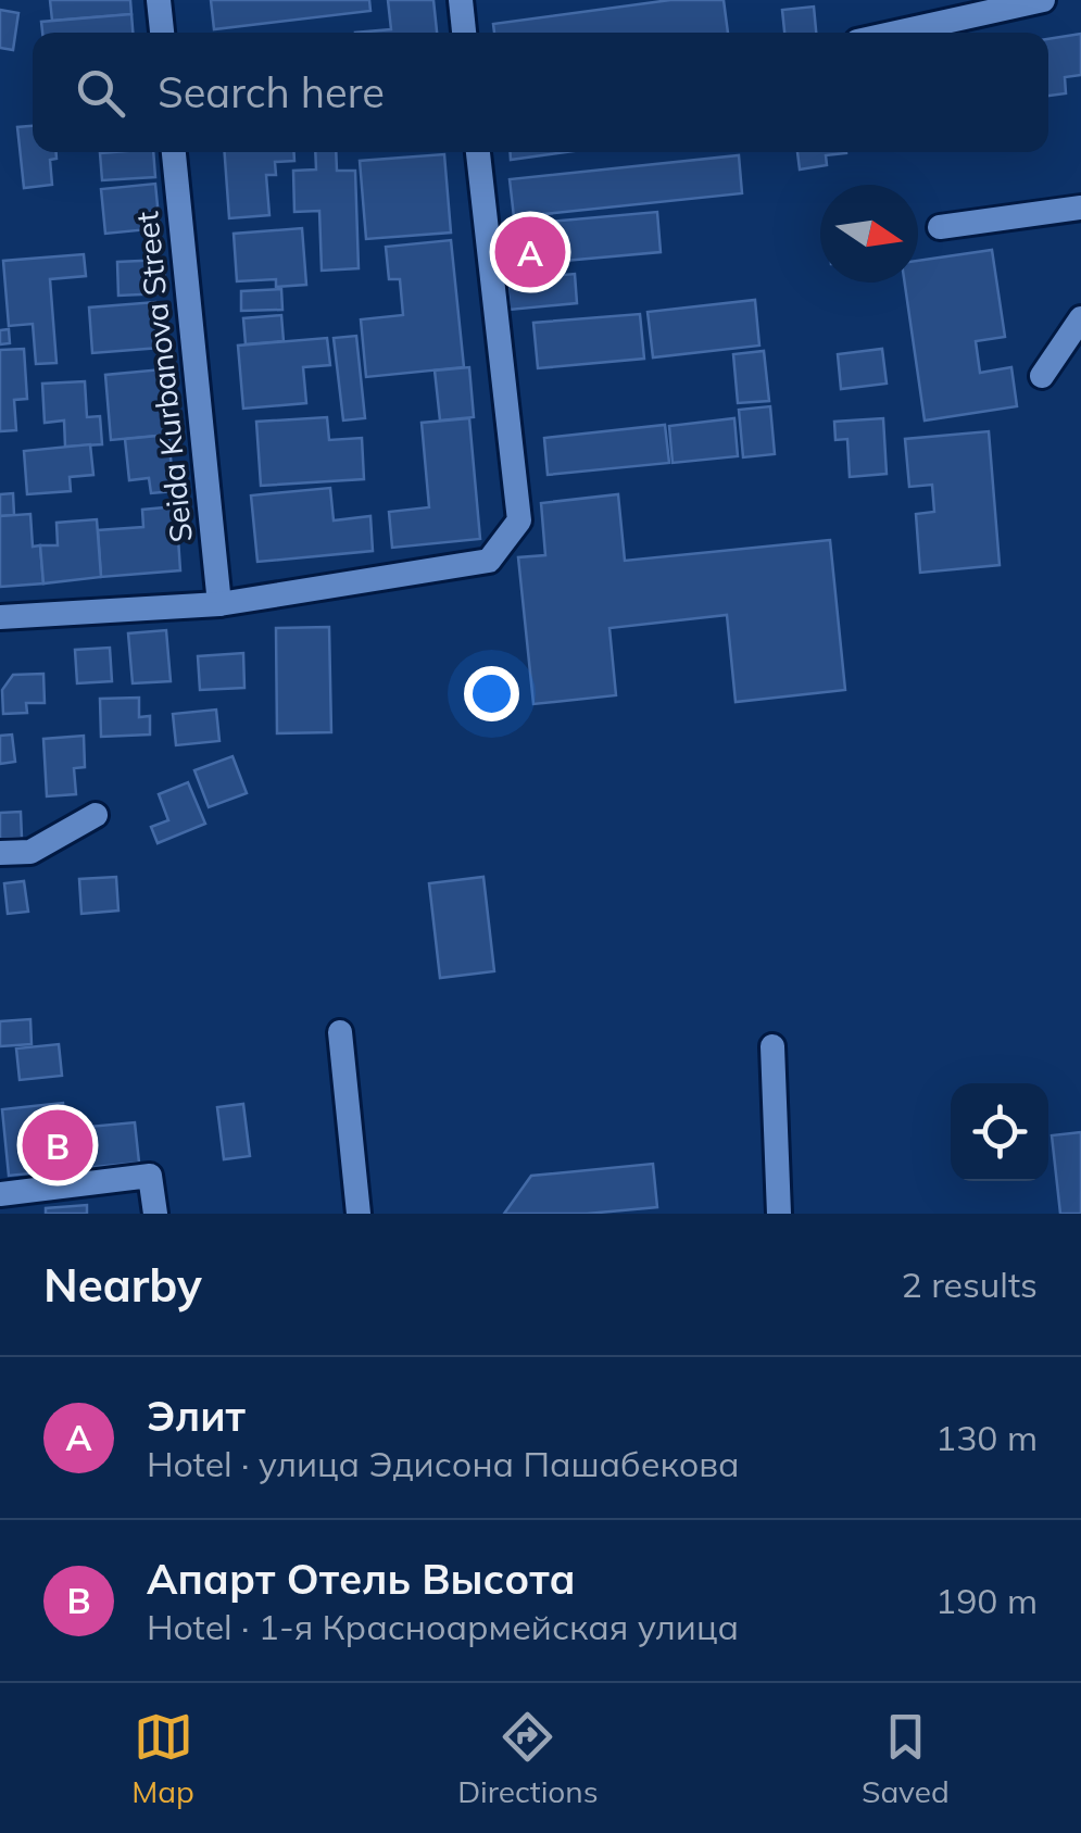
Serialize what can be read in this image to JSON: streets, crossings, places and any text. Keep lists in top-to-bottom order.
{
  "streets": {
    "street": ["Seida Kurbanova Street"]
  },
  "north": "right",
  "page": {
    "search": "Search here",
    "pins": ["A", "B"],
    "heading": ["Nearby", "2 results"],
    "list": [
      {
        "mark": "A",
        "name": "Элит",
        "note": "Hotel · улица Эдисона Пашабекова",
        "value": "130 m"
      },
      {
        "mark": "B",
        "name": "Апарт Отель Высота",
        "note": "Hotel · 1-я Красноармейская улица",
        "value": "190 m"
      }
    ],
    "nav": ["Map", "Directions", "Saved"]
  }
}
